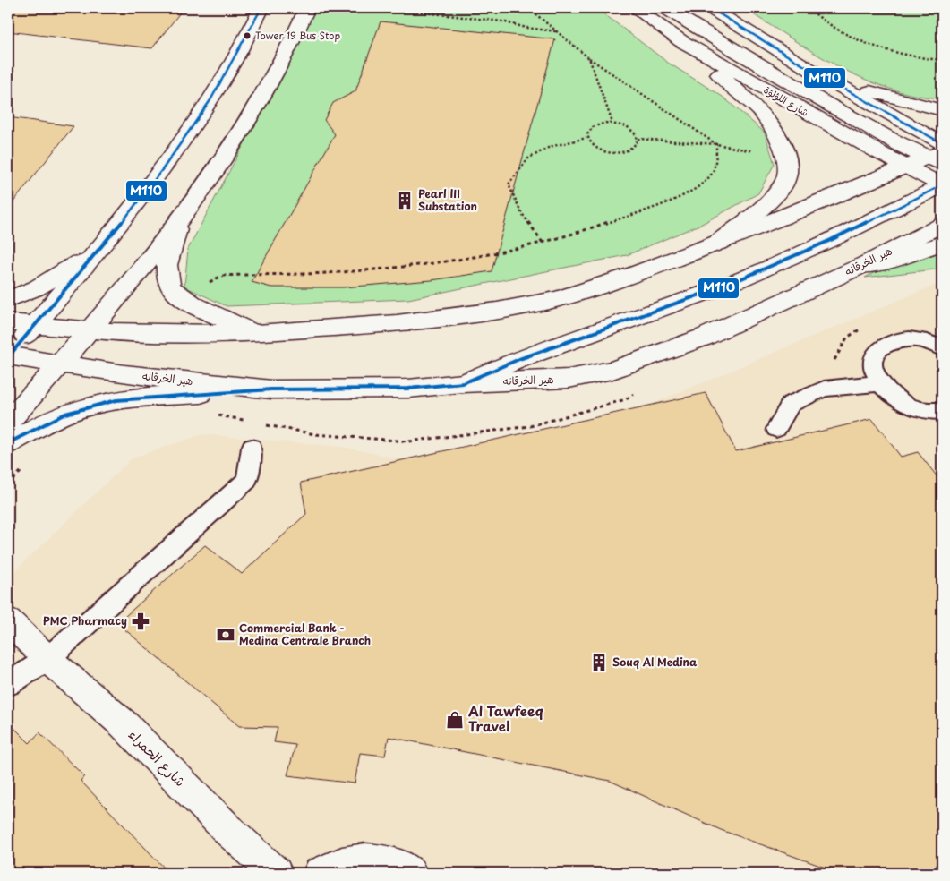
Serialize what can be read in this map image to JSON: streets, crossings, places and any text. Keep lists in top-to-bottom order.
{
  "streets": {
    "street": ["شارع اللؤلؤة", "هير الخرقانه", "شارع الحمراء"]
  },
  "places": {
    "other": ["Tower 19 Bus Stop"],
    "building": ["Pearl III Substation", "Souq Al Medina"],
    "pharmacy": ["PMC Pharmacy"],
    "bank": ["Commercial Bank - Medina Centrale Branch"],
    "shop": ["Al Tawfeeq Travel"]
  },
  "lines": ["transit line M110"]
}
